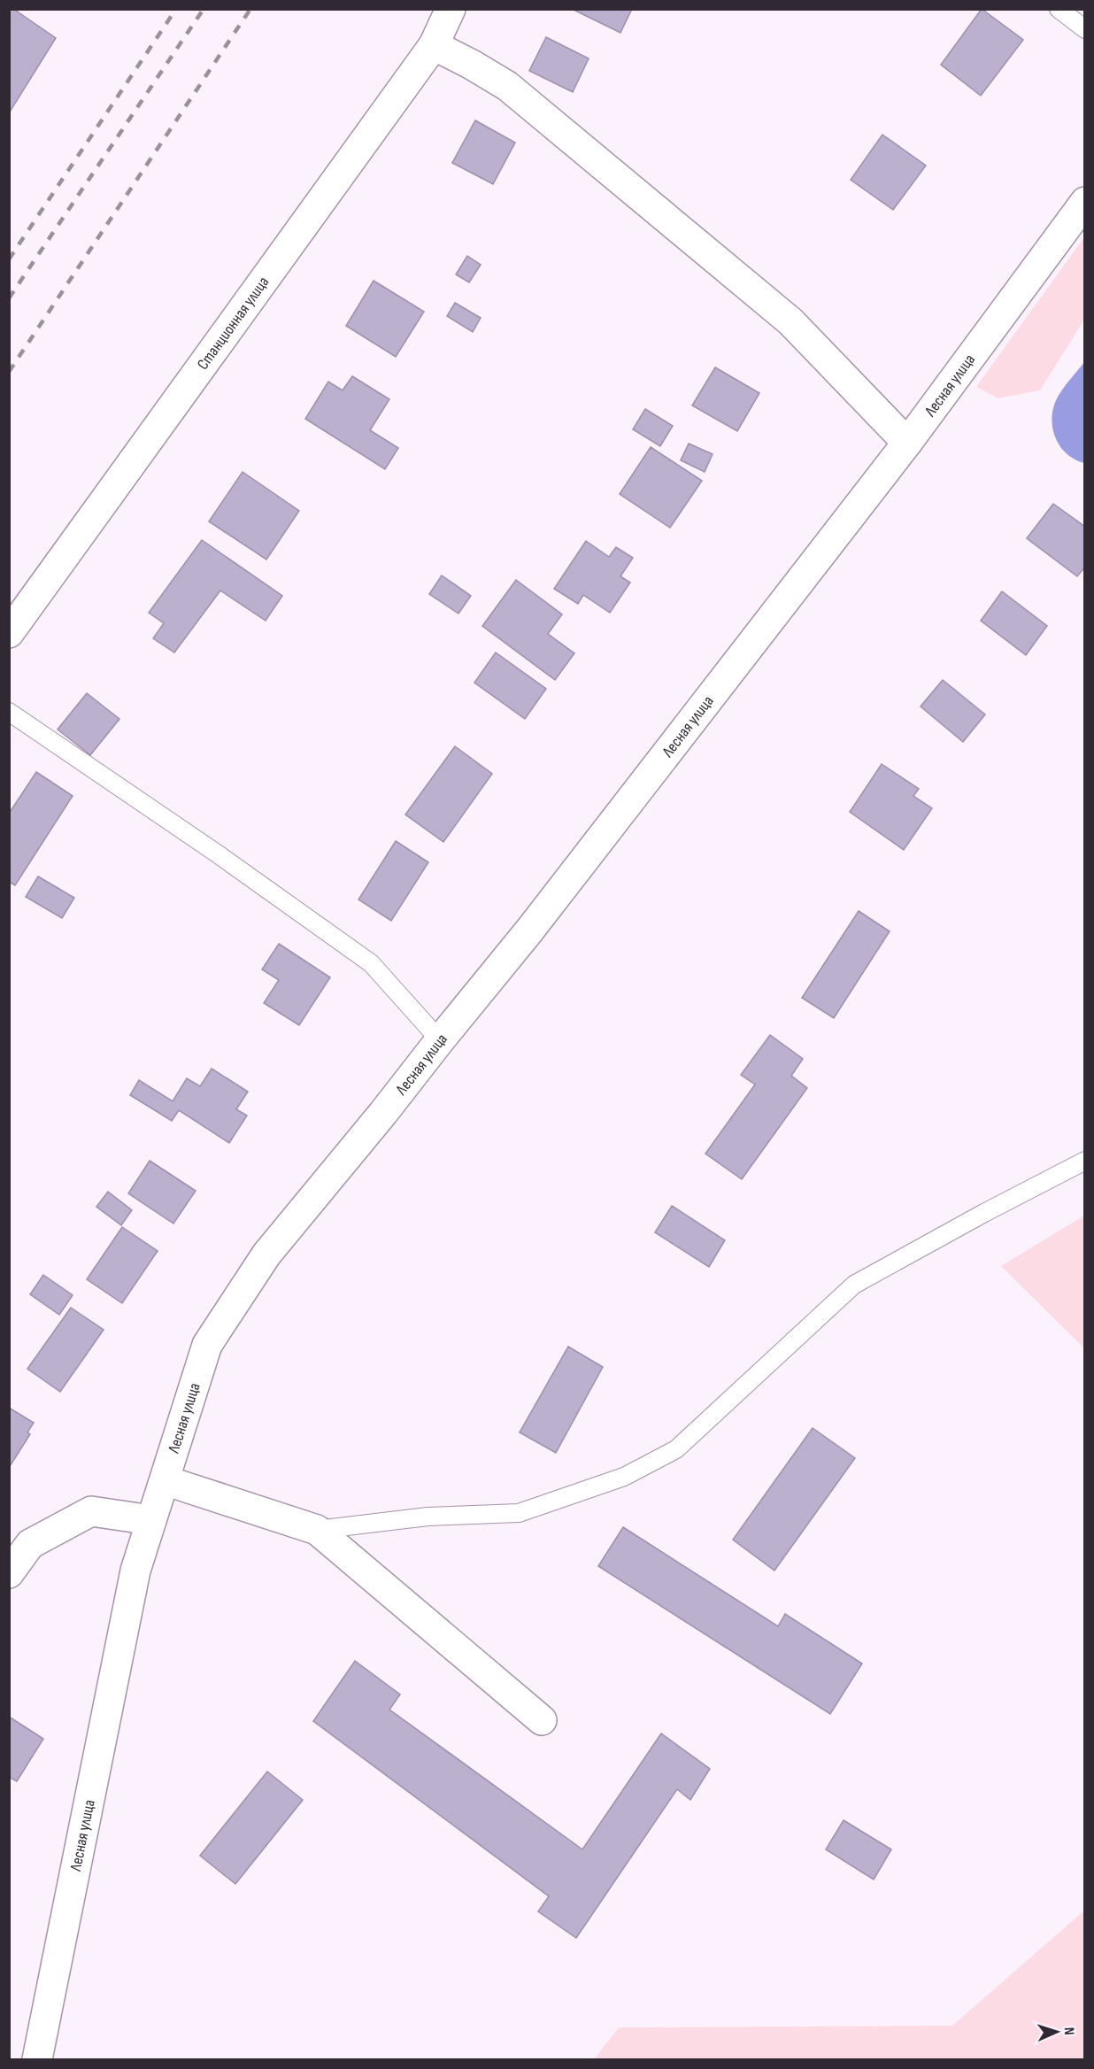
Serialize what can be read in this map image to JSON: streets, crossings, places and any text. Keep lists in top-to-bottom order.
{
  "streets": {
    "street": ["Станционная улица", "Лесная улица"]
  },
  "north": "right"
}
